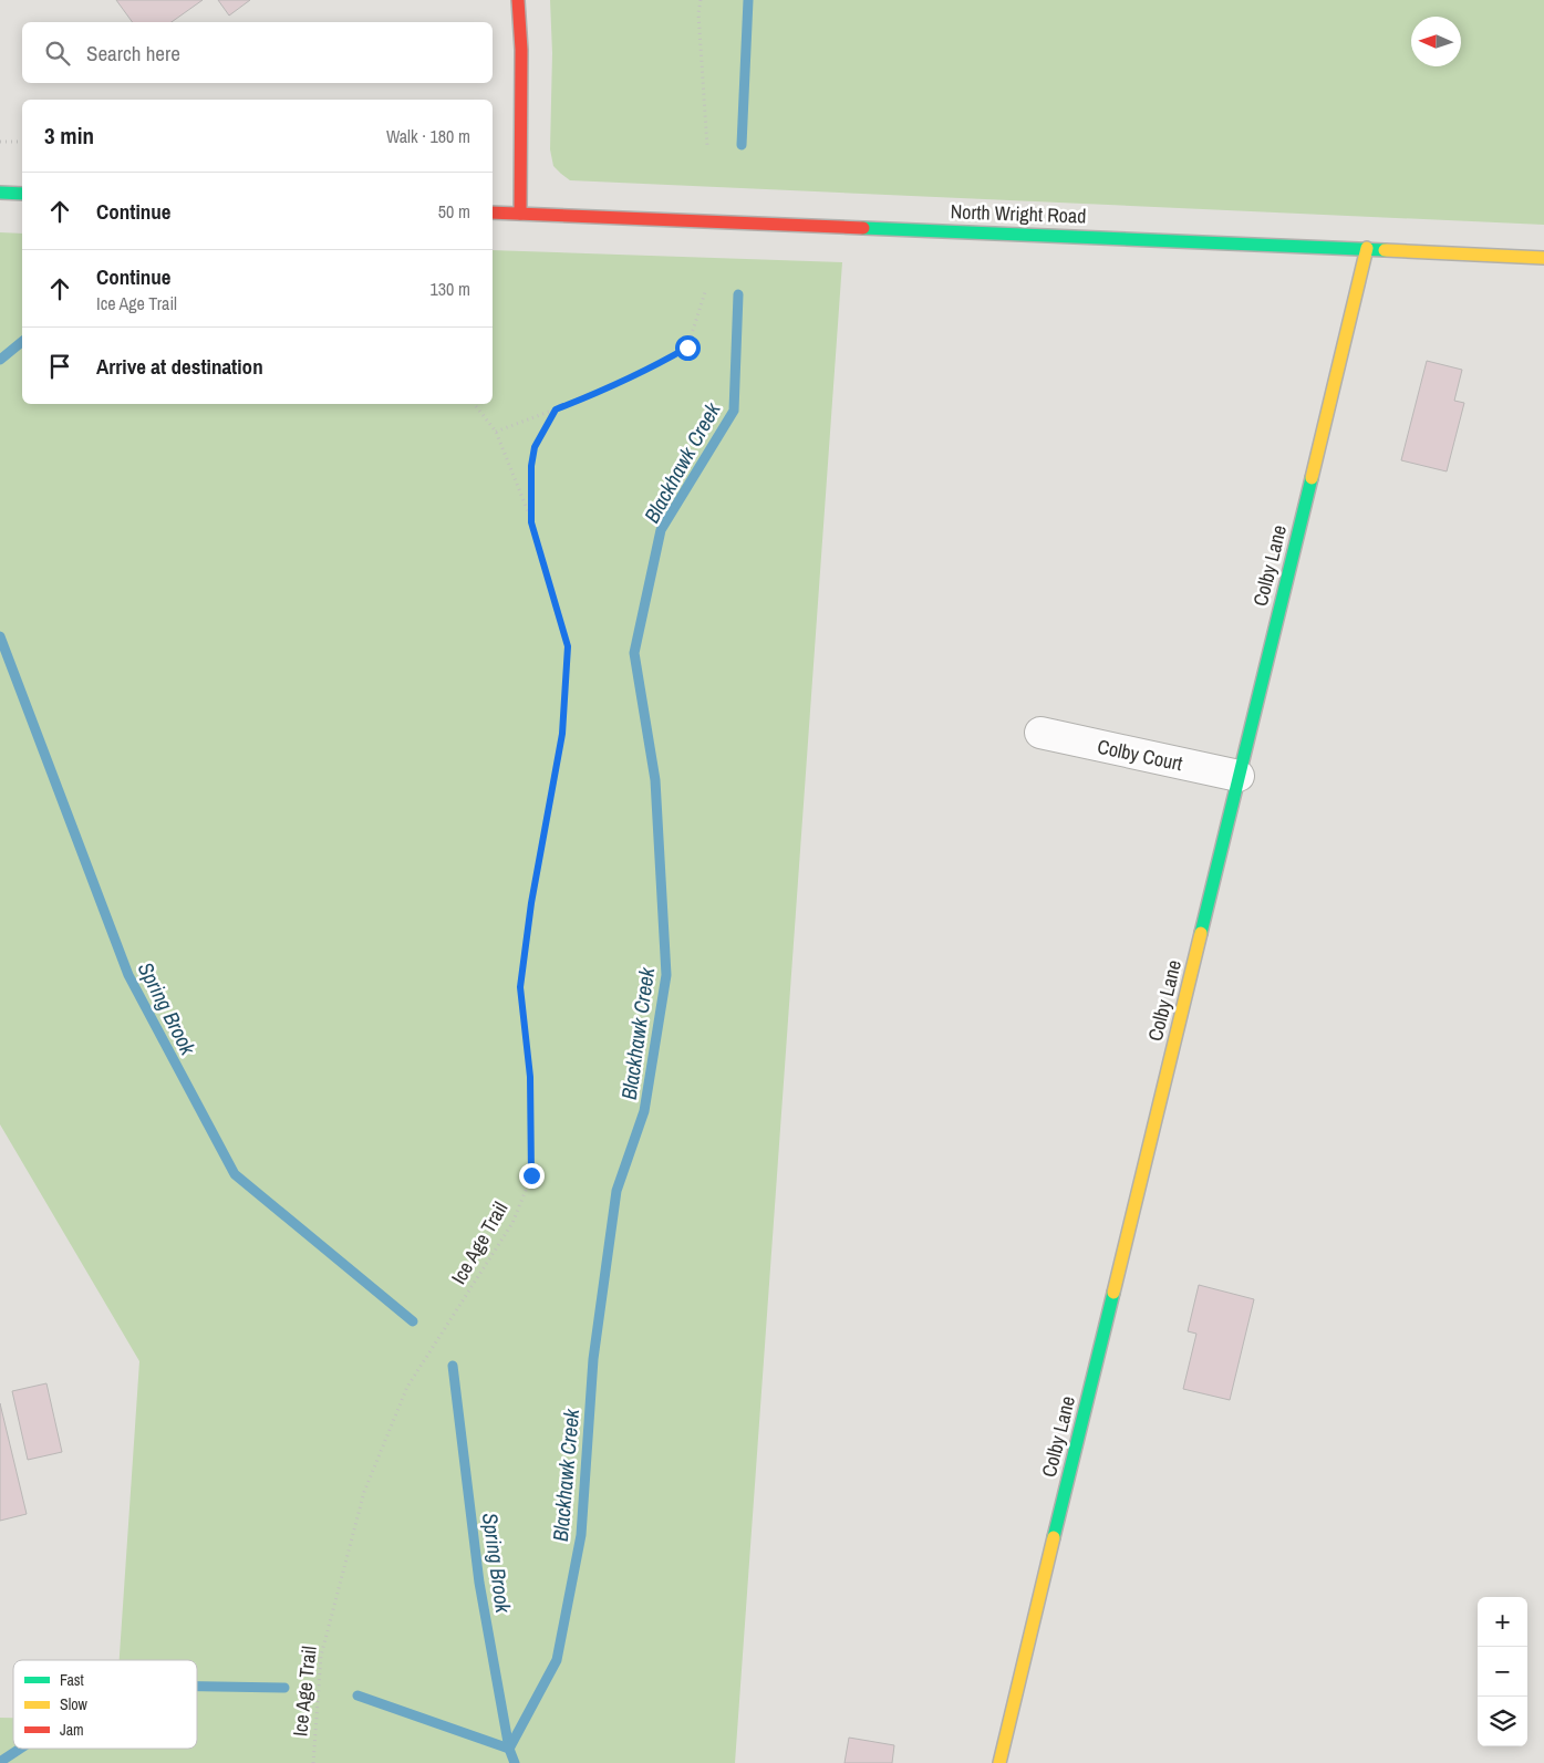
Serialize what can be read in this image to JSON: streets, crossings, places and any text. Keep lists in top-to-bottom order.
{
  "streets": {
    "street": ["North Wright Road", "Colby Lane", "Colby Court"],
    "path": ["Ice Age Trail"]
  },
  "crossings": [
    ["North Wright Road", "Colby Lane"],
    ["Colby Lane", "Colby Court"]
  ],
  "water": ["Blackhawk Creek", "Spring Brook"],
  "legend": ["Fast", "Slow", "Jam"],
  "north": "left",
  "page": {
    "search": "Search here",
    "heading": ["3 min", "Walk · 180 m"],
    "list": [
      ["Continue", "50 m"],
      ["Continue", "Ice Age Trail", "130 m"],
      "Arrive at destination"
    ],
    "map_buttons": ["+", "−"]
  }
}
